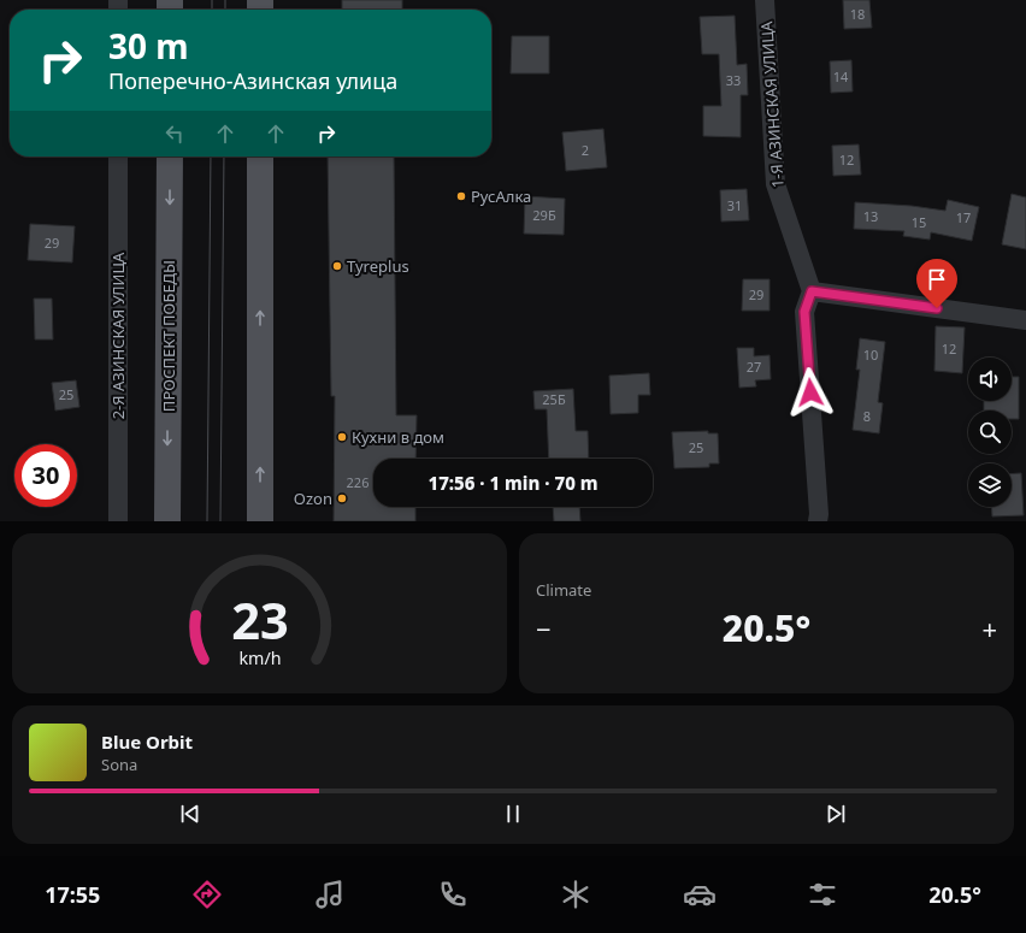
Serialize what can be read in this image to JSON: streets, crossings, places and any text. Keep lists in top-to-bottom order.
{
  "streets": {
    "main road": ["ПРОСПЕКТ ПОБЕДЫ"],
    "street": ["1-Я АЗИНСКАЯ УЛИЦА", "2-Я АЗИНСКАЯ УЛИЦА"]
  },
  "places": [
    "РусАлка",
    "Tyreplus",
    "Кухни в дом",
    "Ozon"
  ],
  "house_numbers": [
    "18",
    "14",
    "33",
    "2",
    "12",
    "31",
    "29Б",
    "13",
    "17",
    "15",
    "29",
    "29",
    "12",
    "10",
    "27",
    "25",
    "25Б",
    "8",
    "25",
    "226"
  ],
  "page": {
    "turn": ["30 m", "Поперечно-Азинская улица"],
    "limit": "30",
    "trip": "17:56 · 1 min · 70 m",
    "tile": "Climate",
    "heat": ["−", "20.5°", "+"],
    "song": ["Blue Orbit", "Sona"],
    "tabs": ["17:55", "20.5°"],
    "gauge": ["23", "km/h"]
  }
}
